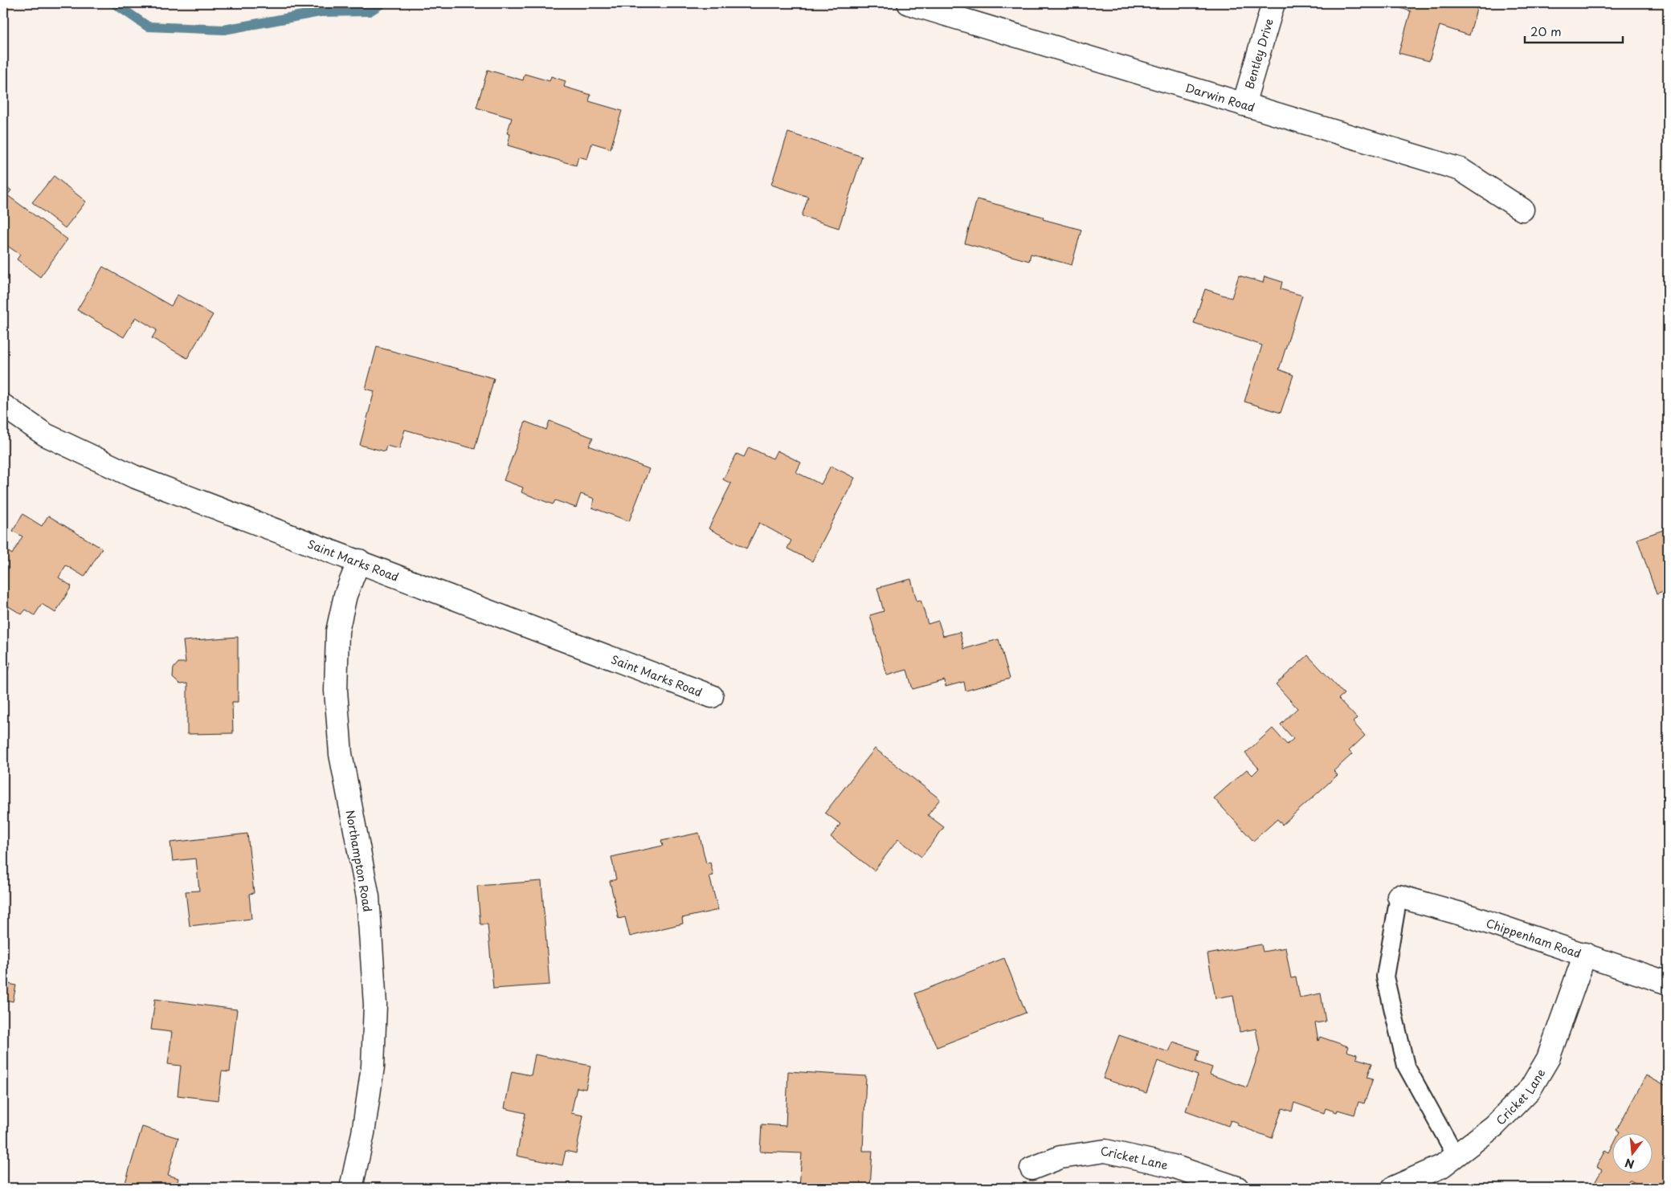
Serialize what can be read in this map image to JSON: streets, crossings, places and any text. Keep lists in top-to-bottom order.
{
  "streets": {
    "street": [
      "Bentley Drive",
      "Darwin Road",
      "Saint Marks Road",
      "Northampton Road",
      "Chippenham Road",
      "Cricket Lane"
    ]
  },
  "crossings": [
    ["Bentley Drive", "Darwin Road"],
    ["Saint Marks Road", "Northampton Road"],
    ["Chippenham Road", "Cricket Lane"]
  ],
  "scale_bar": "20 m",
  "north": "bottom"
}
